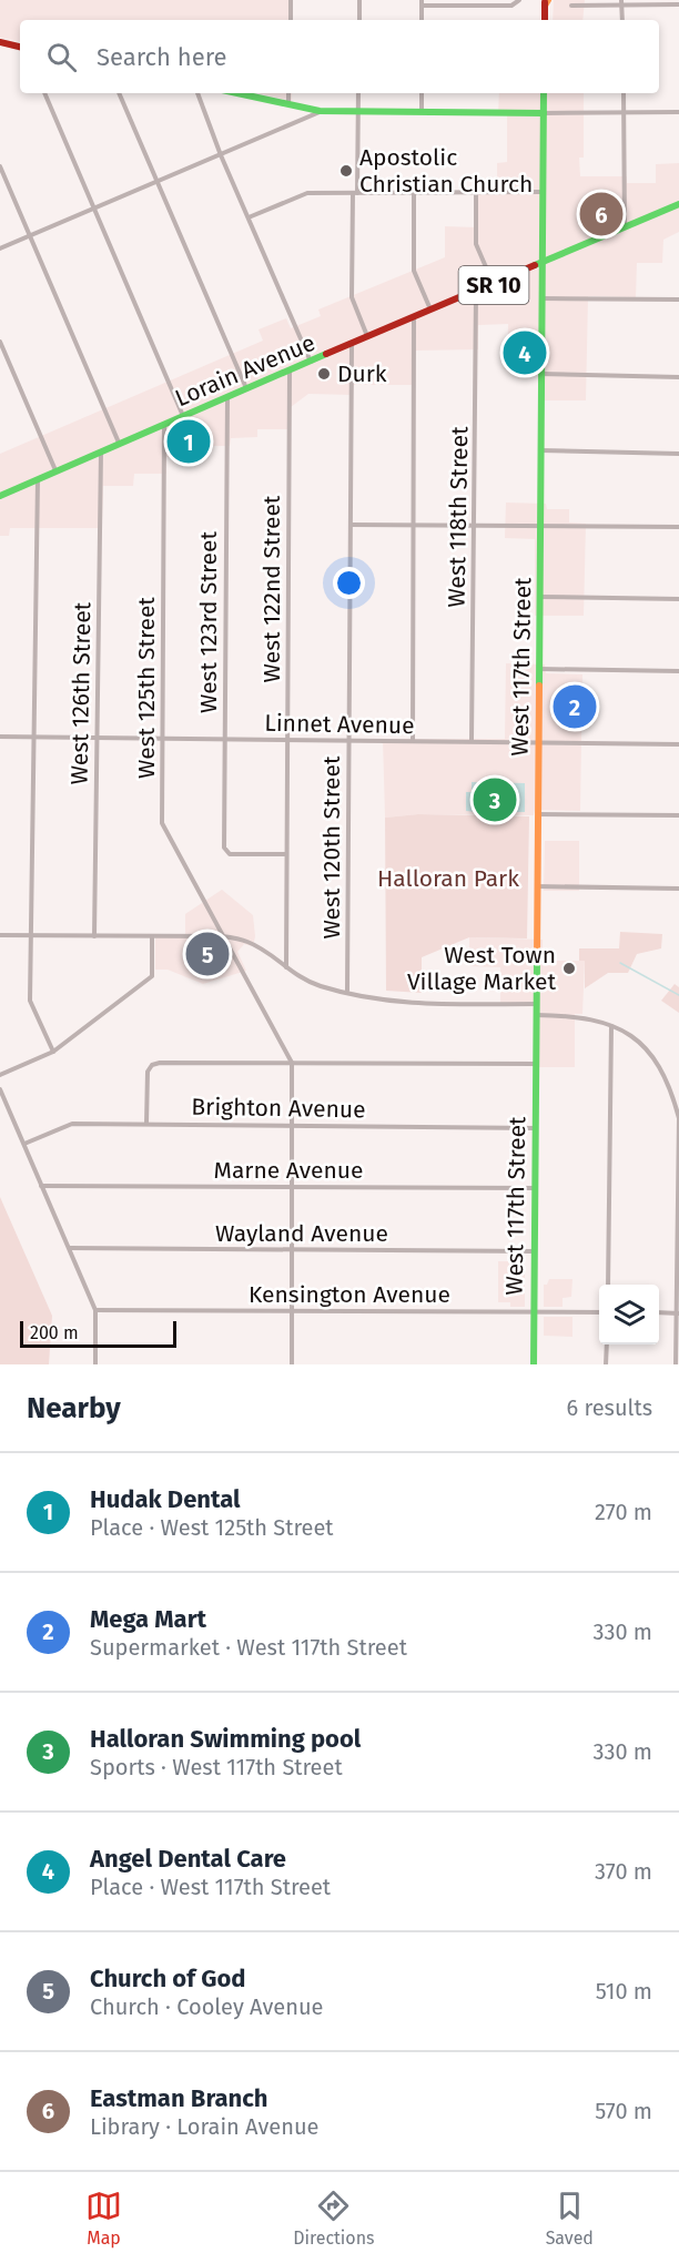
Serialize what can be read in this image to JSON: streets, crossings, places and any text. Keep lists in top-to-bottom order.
{
  "streets": {
    "main road": ["SR 10", "Lorain Avenue", "West 117th Street"],
    "street": [
      "West 118th Street",
      "West 122nd Street",
      "West 123rd Street",
      "West 125th Street",
      "West 126th Street",
      "Linnet Avenue",
      "West 120th Street",
      "Brighton Avenue",
      "Marne Avenue",
      "Wayland Avenue",
      "Kensington Avenue"
    ]
  },
  "crossings": [
    ["Lorain Avenue", "West 118th Street"],
    ["Lorain Avenue", "West 122nd Street"],
    ["Lorain Avenue", "West 123rd Street"],
    ["Lorain Avenue", "West 117th Street"],
    ["Lorain Avenue", "West 125th Street"],
    ["Lorain Avenue", "West 126th Street"],
    ["Lorain Avenue", "West 120th Street"],
    ["West 118th Street", "Linnet Avenue"],
    ["West 122nd Street", "West 123rd Street"],
    ["West 122nd Street", "Linnet Avenue"],
    ["West 123rd Street", "Linnet Avenue"],
    ["West 117th Street", "Linnet Avenue"],
    ["West 117th Street", "Brighton Avenue"],
    ["West 117th Street", "Marne Avenue"],
    ["West 117th Street", "Wayland Avenue"],
    ["West 117th Street", "Kensington Avenue"],
    ["West 125th Street", "Linnet Avenue"],
    ["West 126th Street", "Linnet Avenue"],
    ["Linnet Avenue", "West 120th Street"]
  ],
  "parks": ["Halloran Park"],
  "places": ["Apostolic Christian Church", "Durk", "West Town Village Market"],
  "scale_bar": "200 m",
  "page": {
    "search": "Search here",
    "pins": [
      "6",
      "4",
      "1",
      "2",
      "3",
      "5"
    ],
    "scale": "200 m",
    "heading": ["Nearby", "6 results"],
    "list": [
      {
        "mark": "1",
        "name": "Hudak Dental",
        "note": "Place · West 125th Street",
        "value": "270 m"
      },
      {
        "mark": "2",
        "name": "Mega Mart",
        "note": "Supermarket · West 117th Street",
        "value": "330 m"
      },
      {
        "mark": "3",
        "name": "Halloran Swimming pool",
        "note": "Sports · West 117th Street",
        "value": "330 m"
      },
      {
        "mark": "4",
        "name": "Angel Dental Care",
        "note": "Place · West 117th Street",
        "value": "370 m"
      },
      {
        "mark": "5",
        "name": "Church of God",
        "note": "Church · Cooley Avenue",
        "value": "510 m"
      },
      {
        "mark": "6",
        "name": "Eastman Branch",
        "note": "Library · Lorain Avenue",
        "value": "570 m"
      }
    ],
    "nav": ["Map", "Directions", "Saved"]
  }
}
